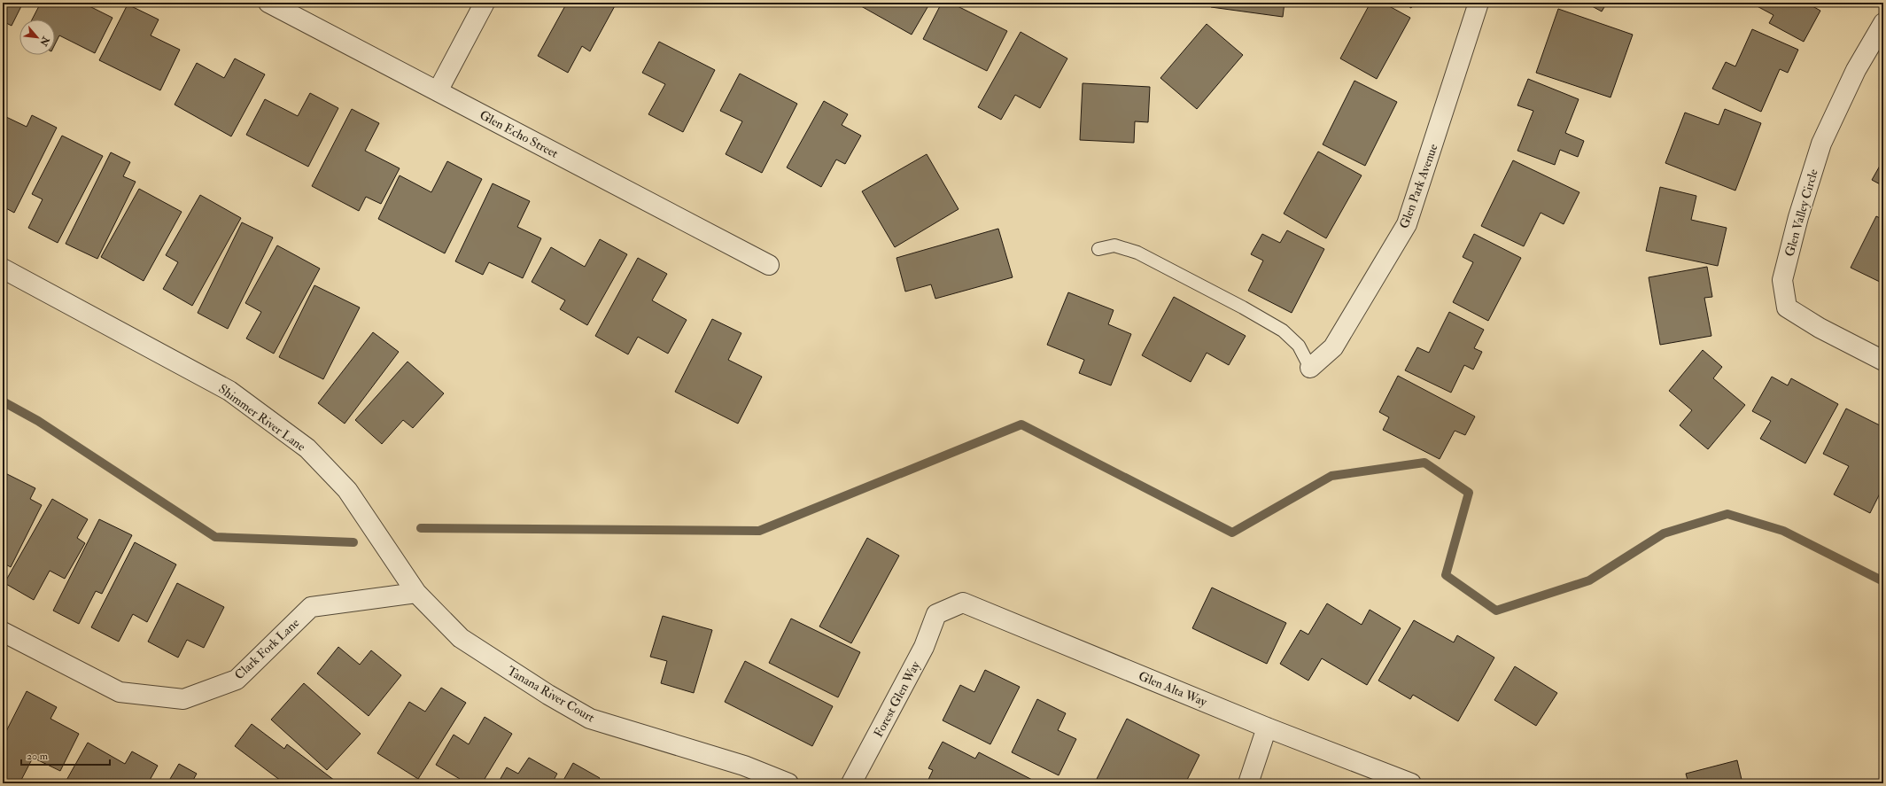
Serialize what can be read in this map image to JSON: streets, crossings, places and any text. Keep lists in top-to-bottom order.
{
  "streets": {
    "street": [
      "Glen Echo Street",
      "Glen Park Avenue",
      "Glen Valley Circle",
      "Shimmer River Lane",
      "Clark Fork Lane",
      "Glen Alta Way",
      "Tanana River Court",
      "Forest Glen Way"
    ]
  },
  "crossings": [
    ["Shimmer River Lane", "Clark Fork Lane"],
    ["Shimmer River Lane", "Tanana River Court"],
    ["Clark Fork Lane", "Tanana River Court"],
    ["Glen Alta Way", "Forest Glen Way"]
  ],
  "scale_bar": "20 m",
  "north": "bottom right"
}
